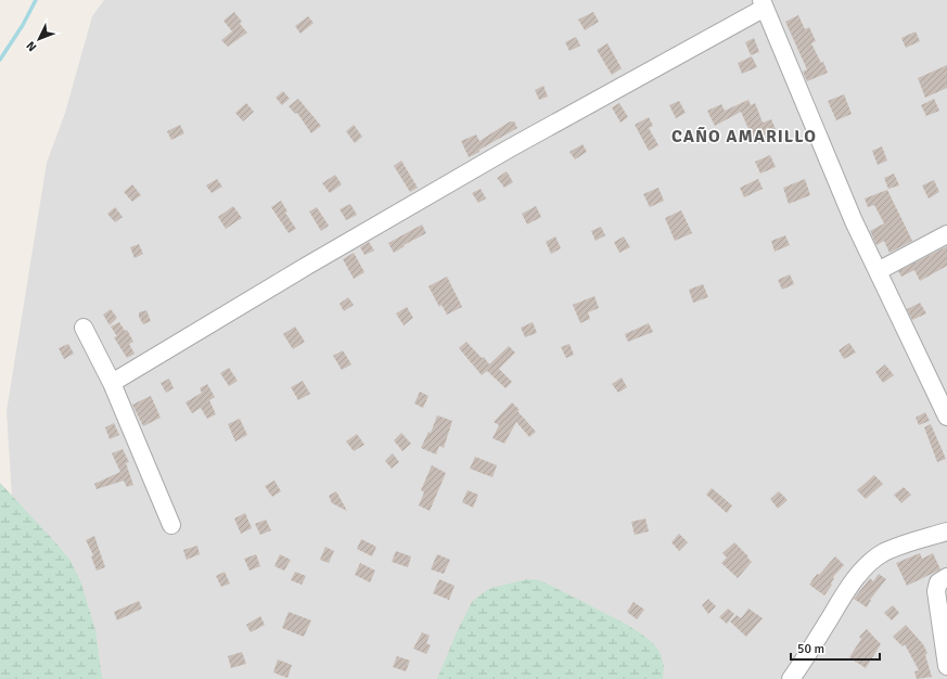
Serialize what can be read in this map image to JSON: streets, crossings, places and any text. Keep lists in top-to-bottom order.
{
  "districts": ["CAÑO AMARILLO"],
  "scale_bar": "50 m",
  "north": "bottom left"
}
